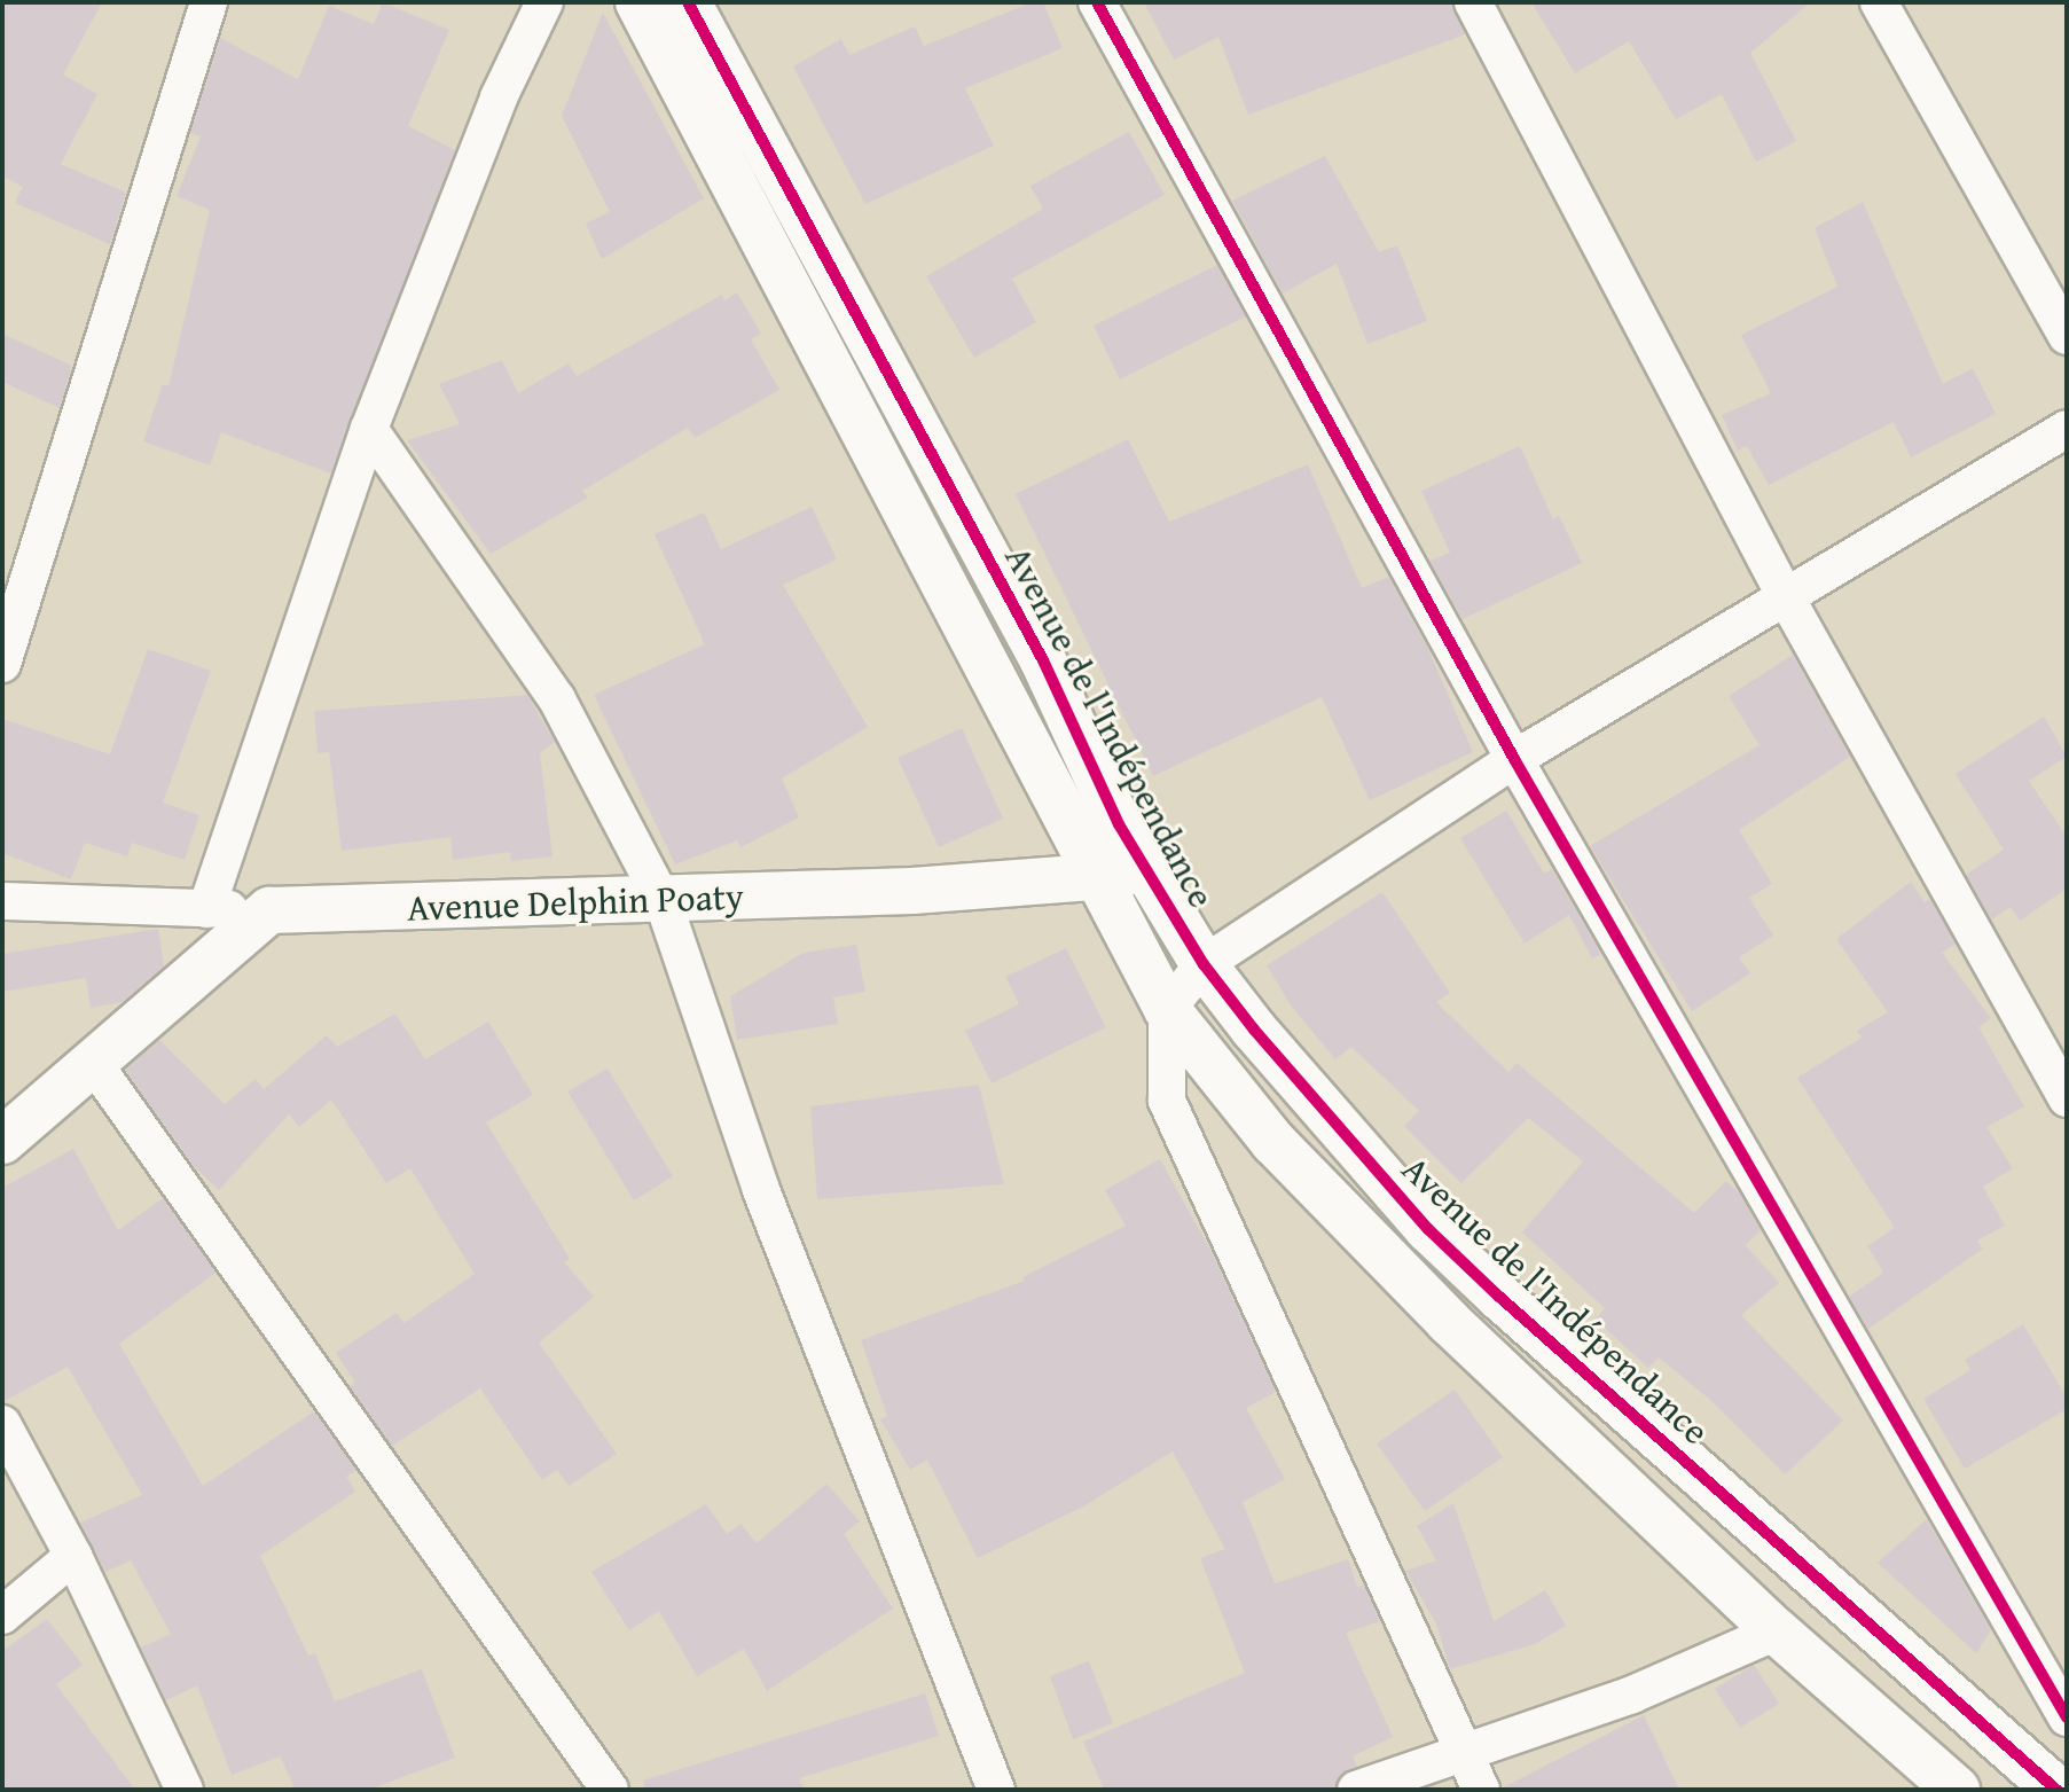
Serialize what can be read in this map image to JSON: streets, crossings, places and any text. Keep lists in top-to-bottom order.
{
  "streets": {
    "street": ["Avenue de l'Indépendance", "Avenue Delphin Poaty"]
  },
  "crossings": [
    ["Avenue de l'Indépendance", "Avenue Delphin Poaty"]
  ]
}
